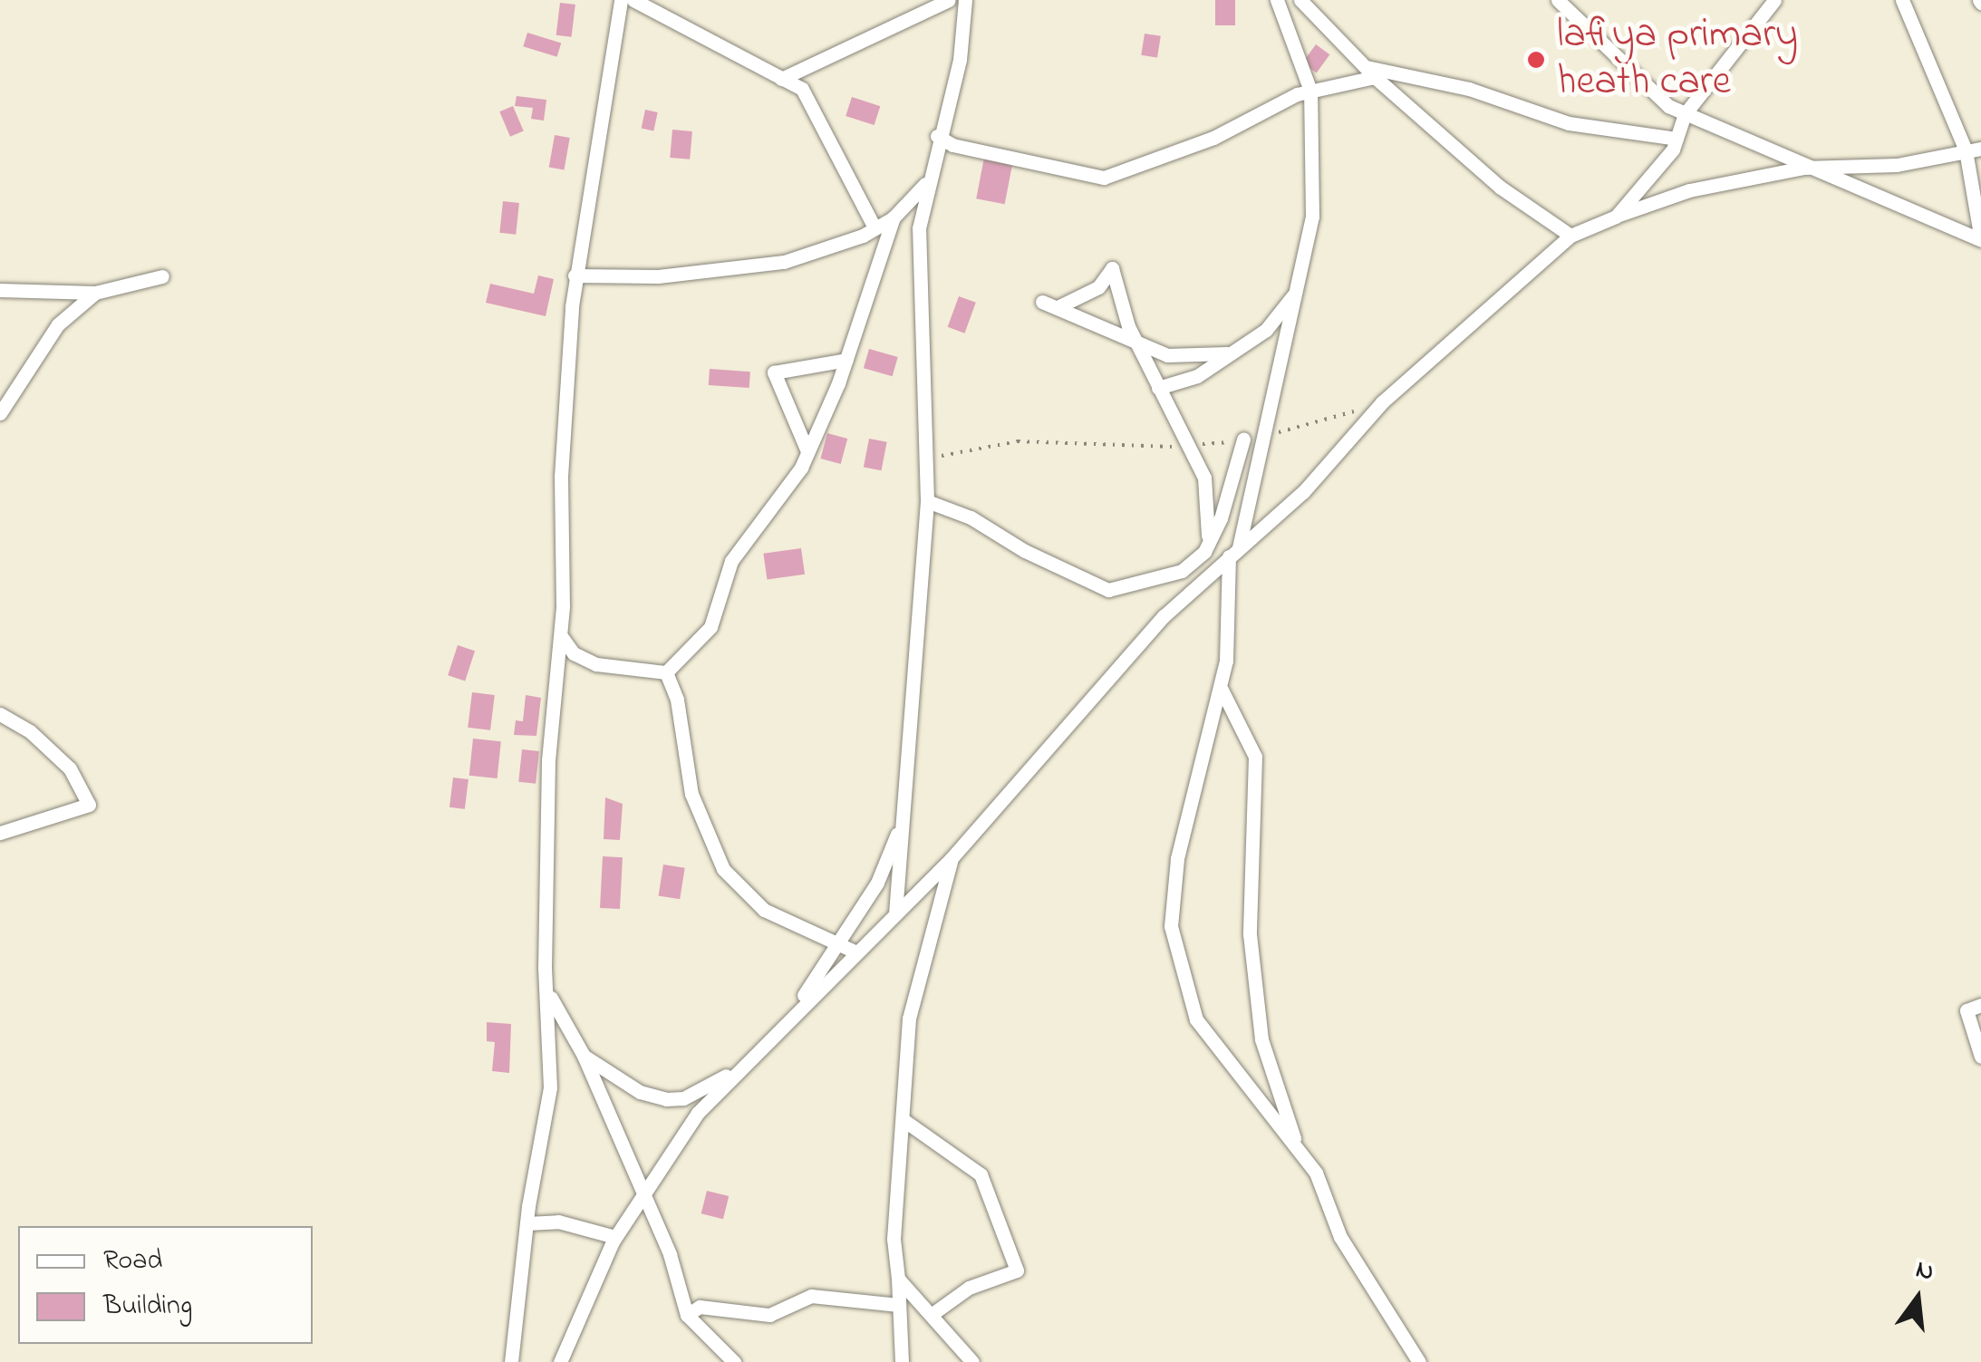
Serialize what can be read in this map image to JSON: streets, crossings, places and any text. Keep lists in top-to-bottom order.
{
  "places": ["lafiya primary heath care"],
  "legend": ["Road", "Building"],
  "north": "top"
}
